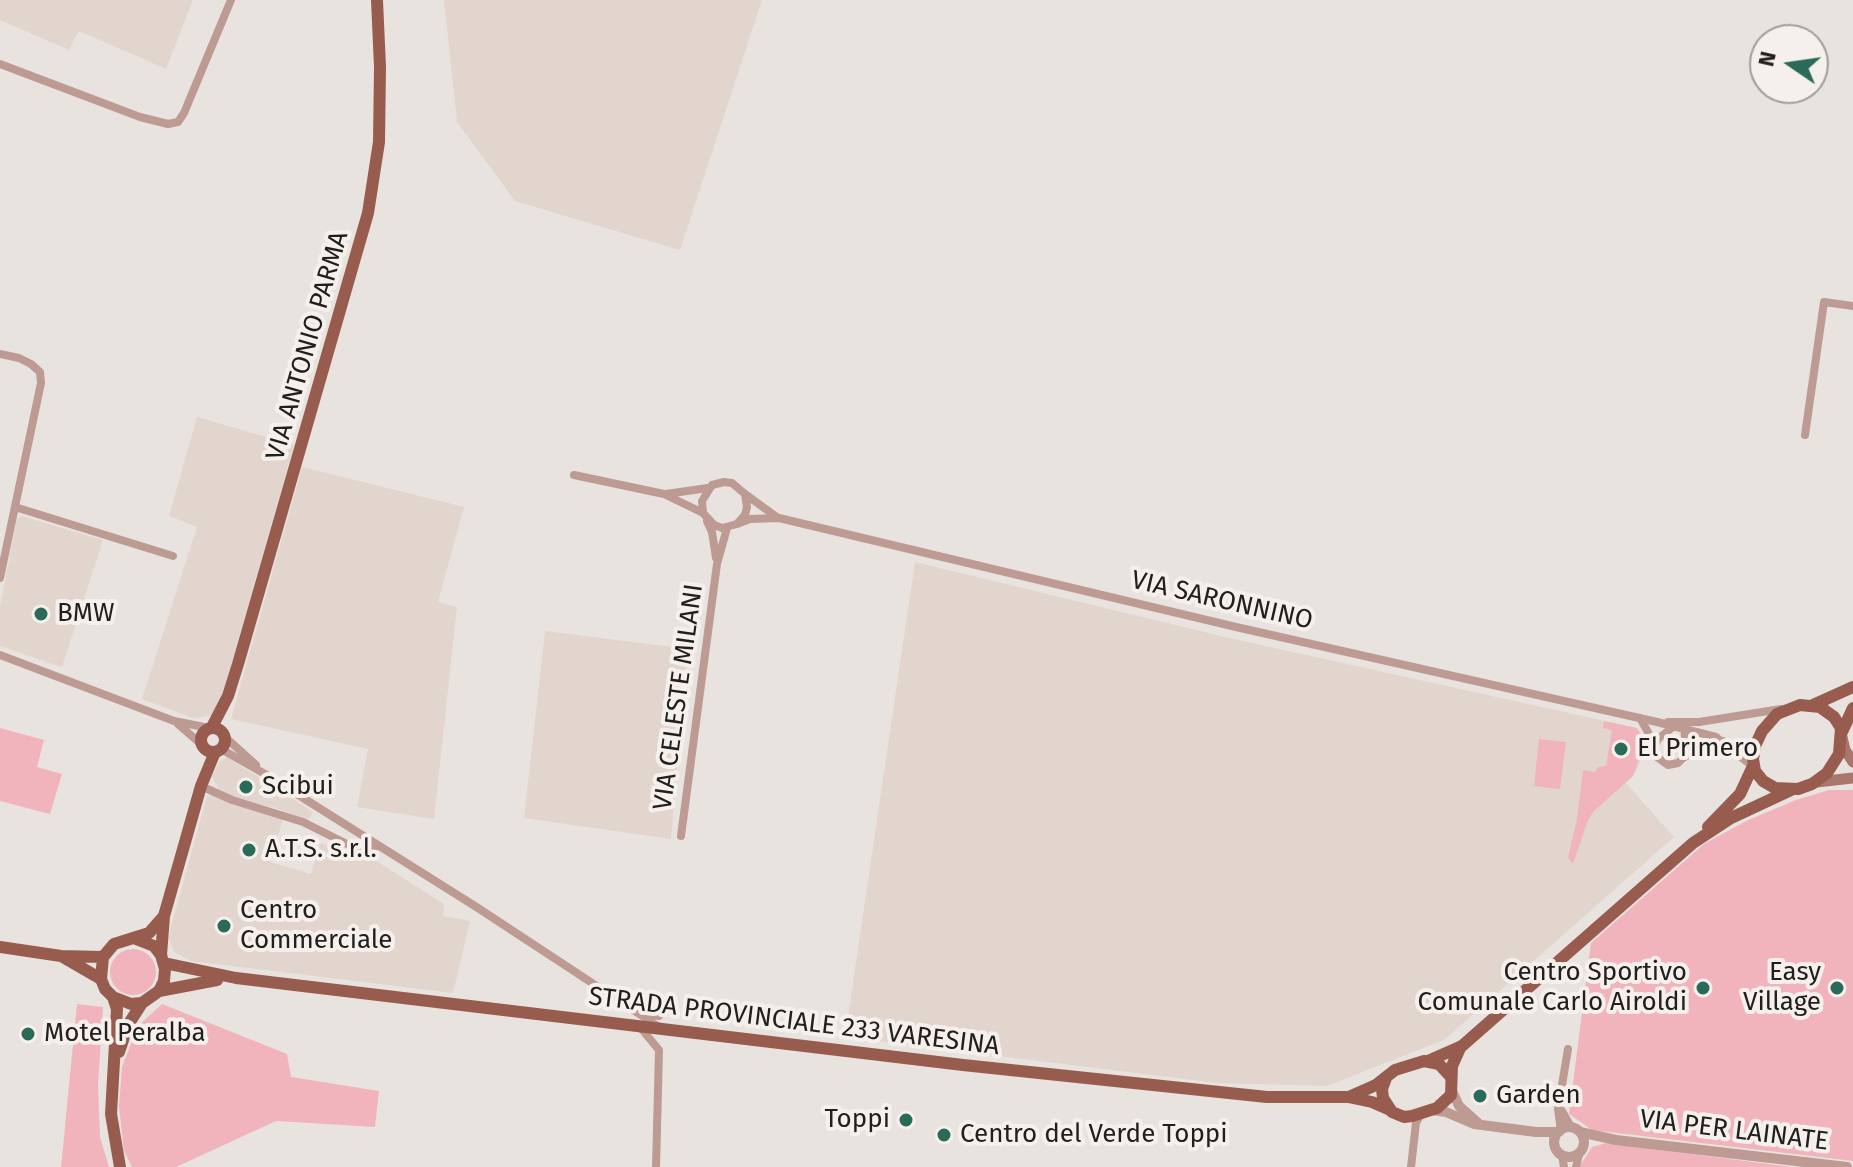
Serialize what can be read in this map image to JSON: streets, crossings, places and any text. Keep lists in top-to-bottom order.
{
  "streets": {
    "main road": ["VIA ANTONIO PARMA", "STRADA PROVINCIALE 233 VARESINA"],
    "street": ["VIA SARONNINO", "VIA CELESTE MILANI", "VIA PER LAINATE"]
  },
  "crossings": [
    ["VIA ANTONIO PARMA", "STRADA PROVINCIALE 233 VARESINA"]
  ],
  "places": [
    "BMW",
    "El Primero",
    "Scibui",
    "A.T.S. s.r.l.",
    "Centro Commerciale",
    "Centro Sportivo Comunale Carlo Airoldi",
    "Easy Village",
    "Motel Peralba",
    "Garden",
    "Toppi",
    "Centro del Verde Toppi"
  ],
  "north": "left"
}
